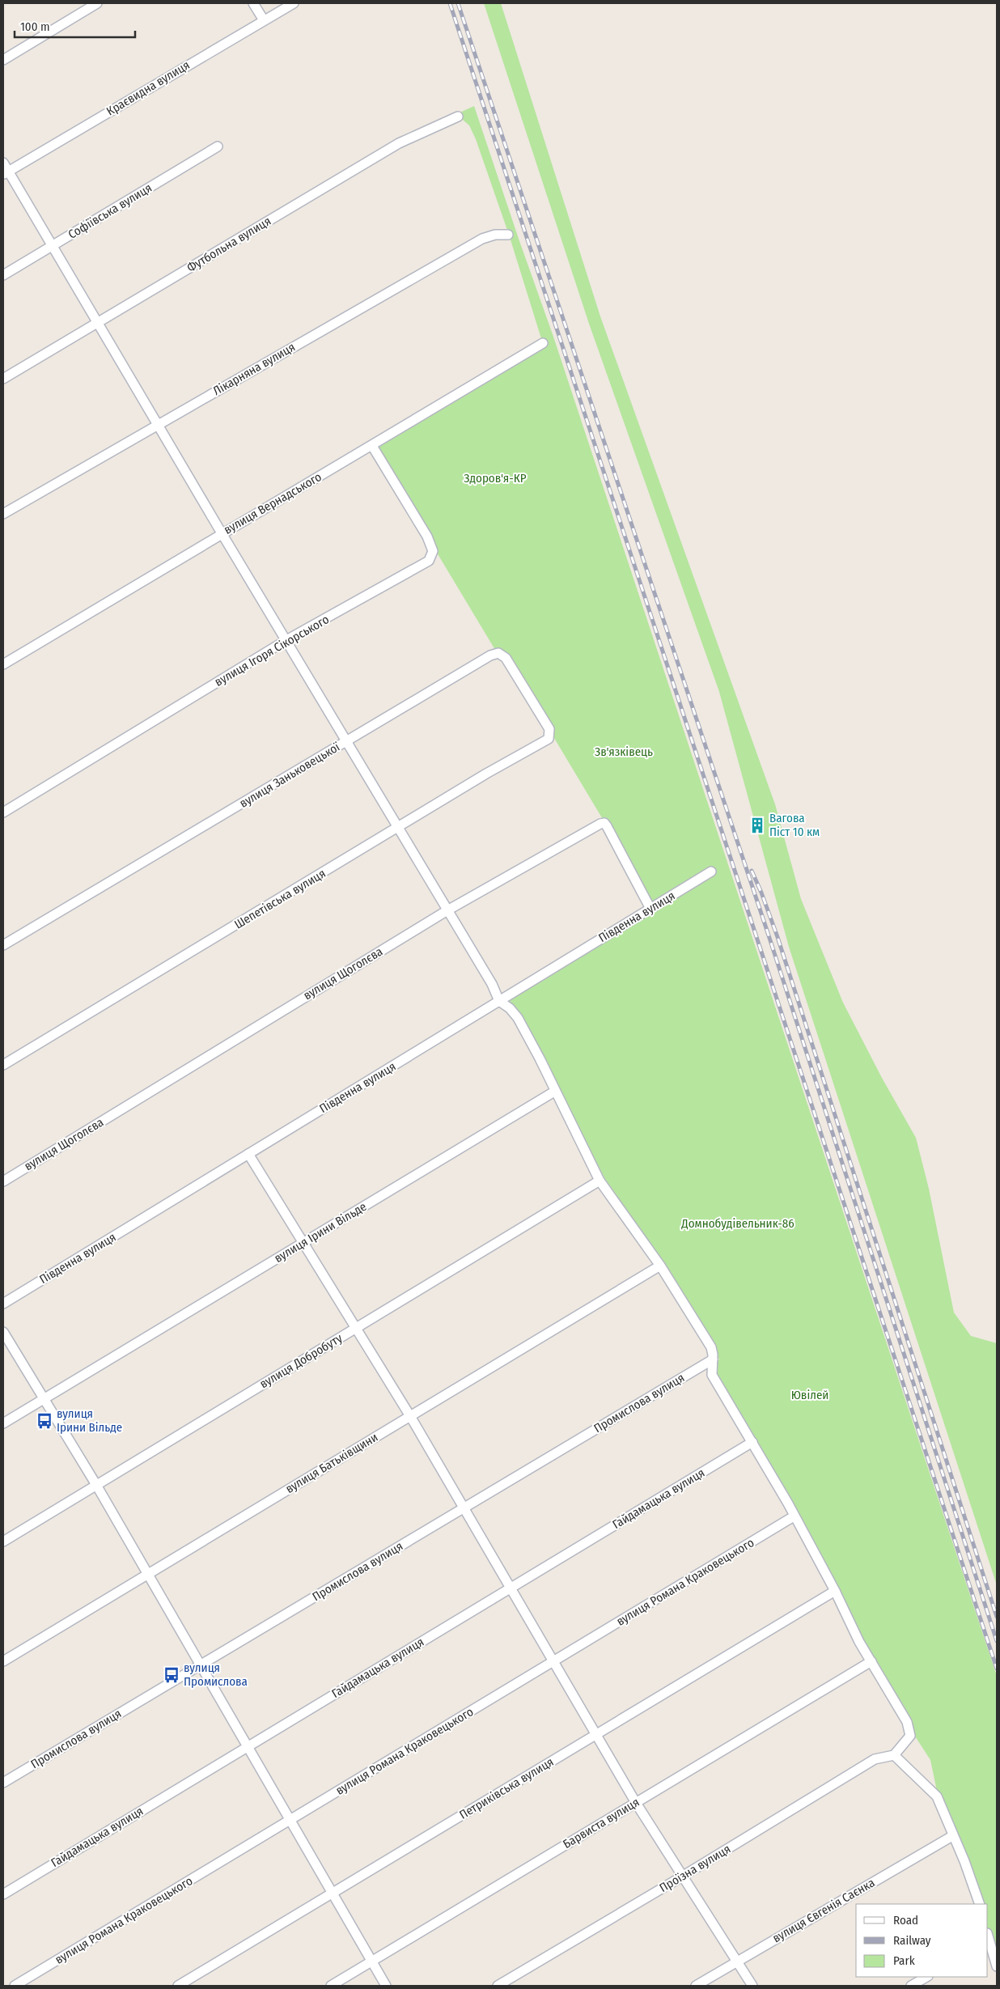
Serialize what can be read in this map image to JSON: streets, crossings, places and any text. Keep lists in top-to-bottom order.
{
  "streets": {
    "street": [
      "Краєвидна вулиця",
      "Софіївська вулиця",
      "Футбольна вулиця",
      "Лікарняна вулиця",
      "вулиця Вернадського",
      "вулиця Ігоря Сікорського",
      "вулиця Заньковецької",
      "Шепетівська вулиця",
      "Південна вулиця",
      "вулиця Щоголєва",
      "вулиця Ірини Вільде",
      "вулиця Добробуту",
      "Промислова вулиця",
      "вулиця Батьківщини",
      "Гайдамацька вулиця",
      "вулиця Романа Краковецького",
      "Петриківська вулиця",
      "Барвиста вулиця",
      "Проїзна вулиця",
      "вулиця Євгенія Саєнка"
    ]
  },
  "crossings": [
    ["вулиця Вернадського", "вулиця Ігоря Сікорського"],
    ["вулиця Заньковецької", "Шепетівська вулиця"],
    ["Південна вулиця", "вулиця Щоголєва"]
  ],
  "parks": [
    "Здоров'я-КР",
    "Зв'язківець",
    "Домнобудівельник-86",
    "Ювілей"
  ],
  "places": {
    "building": ["Вагова Піст 10 км"],
    "bus stop": ["вулиця Ірини Вільде", "вулиця Промислова"]
  },
  "legend": ["Road", "Railway", "Park"],
  "scale_bar": "100 m"
}
